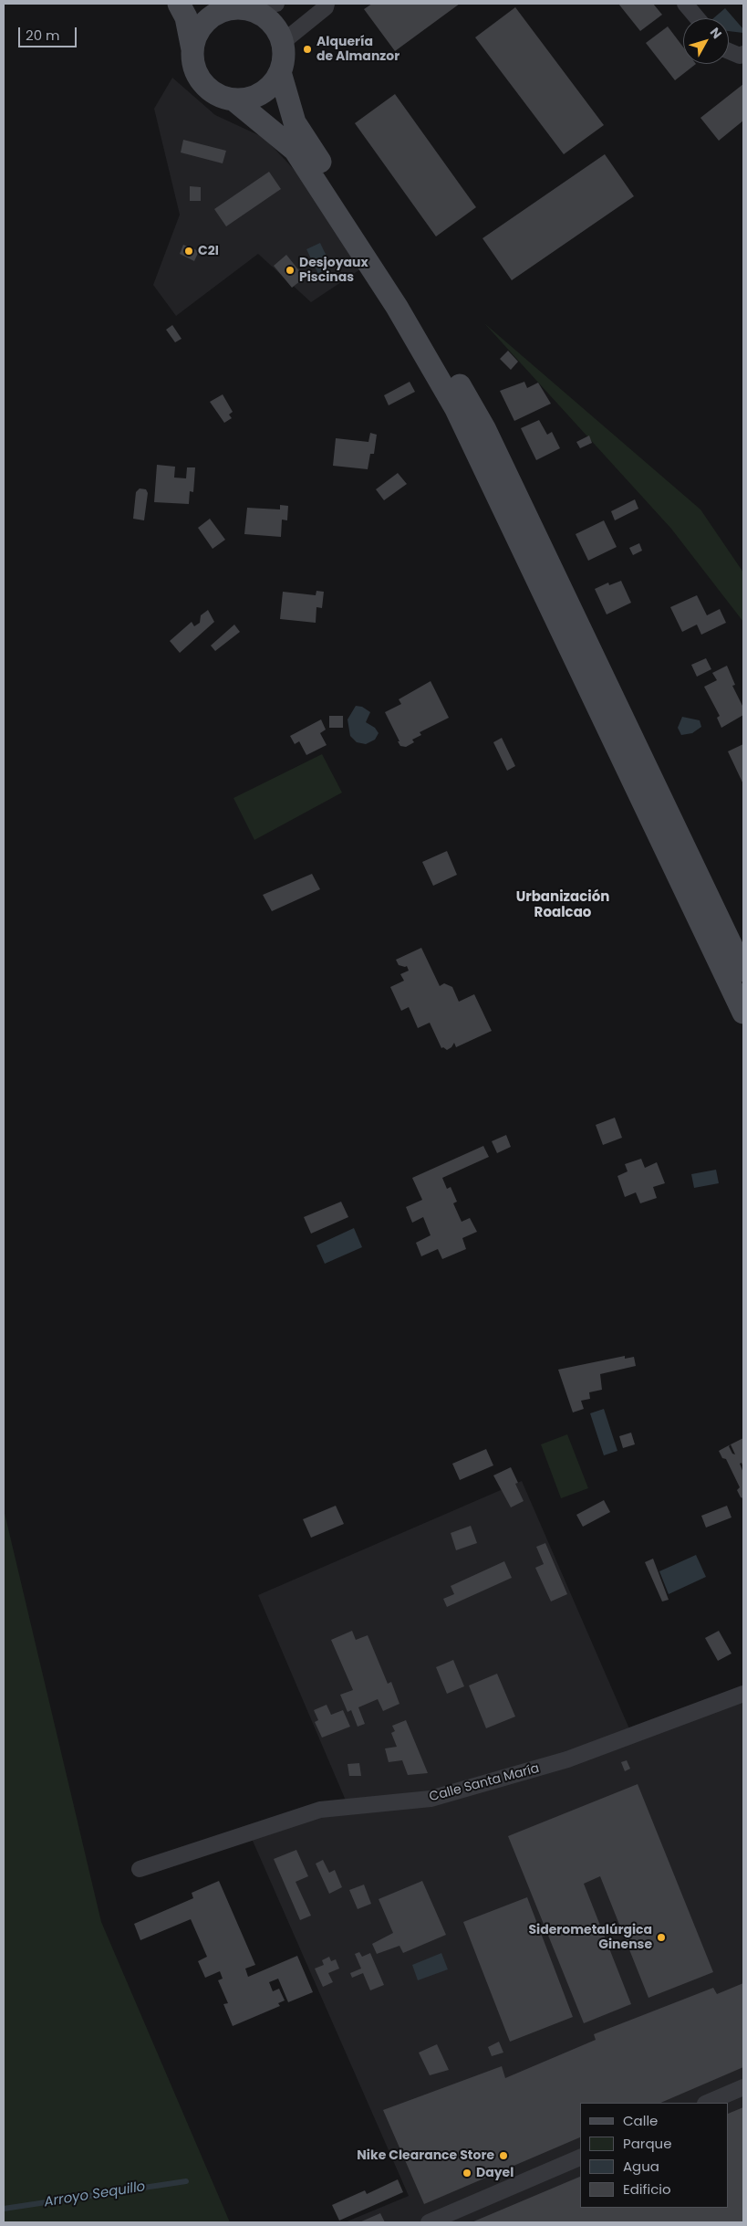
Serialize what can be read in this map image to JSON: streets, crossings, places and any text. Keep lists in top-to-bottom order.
{
  "streets": {
    "street": ["Calle Santa María"]
  },
  "districts": ["Urbanización Roalcao"],
  "water": ["Arroyo Sequillo"],
  "places": [
    "Alquería de Almanzor",
    "C2I",
    "Desjoyaux Piscinas",
    "Siderometalúrgica Ginense",
    "Nike Clearance Store",
    "Dayel"
  ],
  "legend": [
    "Calle",
    "Parque",
    "Agua",
    "Edificio"
  ],
  "scale_bar": "20 m",
  "north": "top right"
}
